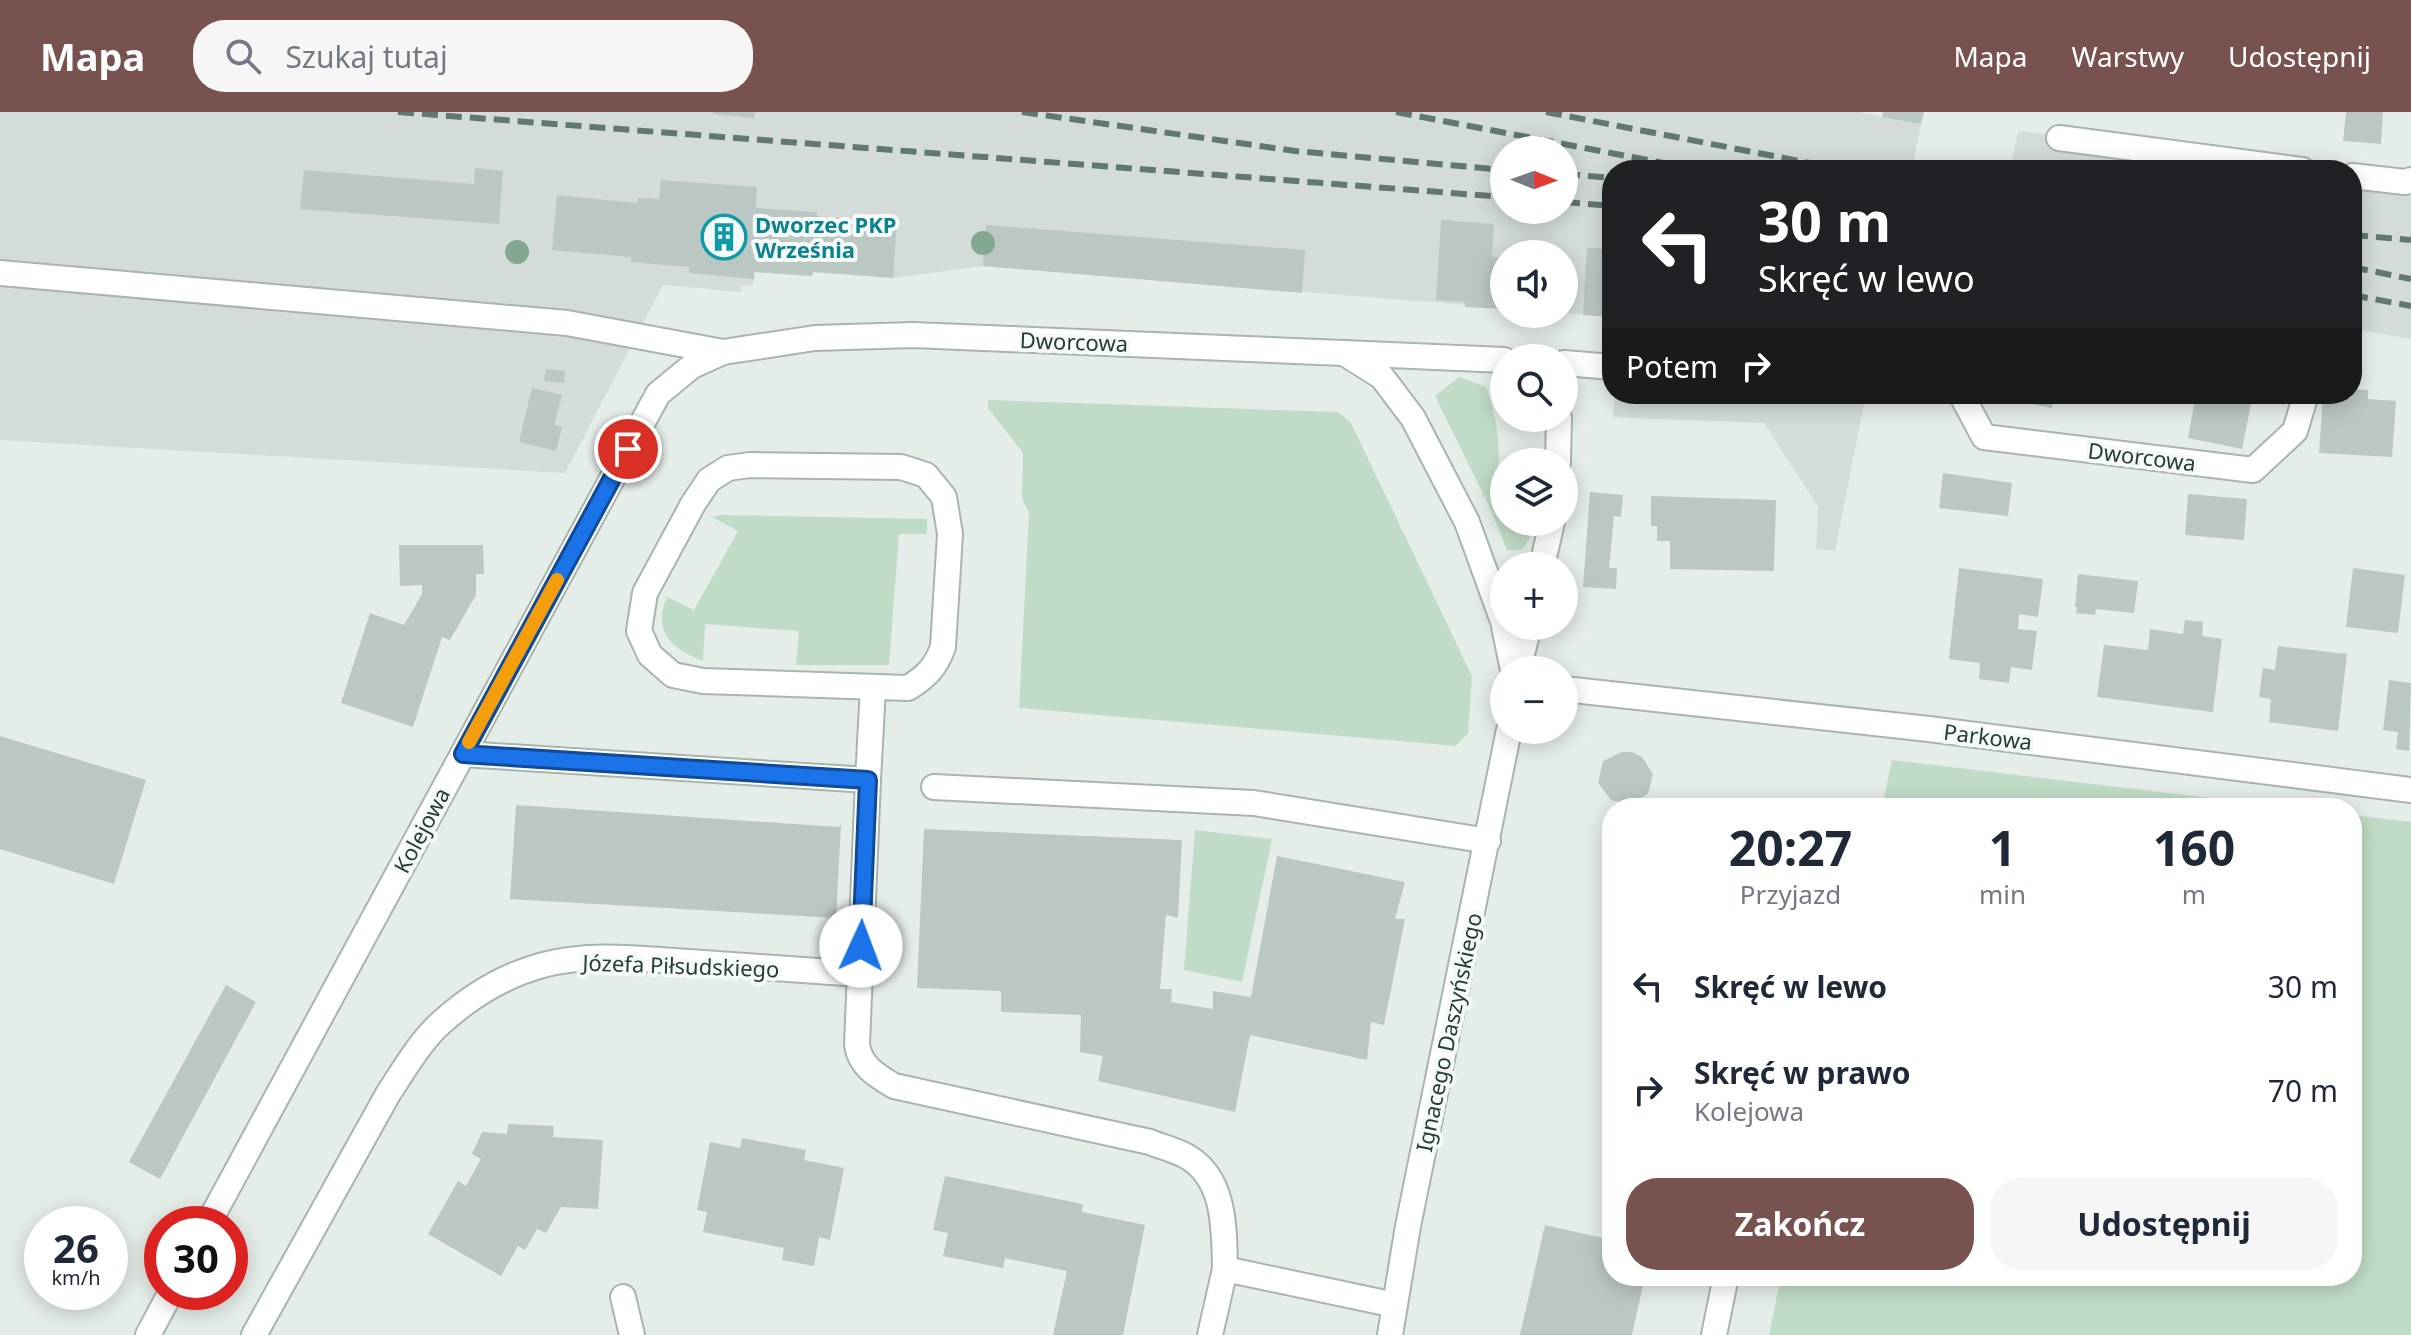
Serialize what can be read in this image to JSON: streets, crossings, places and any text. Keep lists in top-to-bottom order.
{
  "streets": {
    "street": [
      "Dworcowa",
      "Parkowa",
      "Kolejowa",
      "Józefa Piłsudskiego",
      "Ignacego Daszyńskiego"
    ]
  },
  "crossings": [
    ["Dworcowa", "Kolejowa"]
  ],
  "places": {
    "building": ["Dworzec PKP Września"]
  },
  "north": "right",
  "page": {
    "header": "Mapa",
    "search": "Szukaj tutaj",
    "nav": ["Mapa", "Warstwy", "Udostępnij"],
    "map_buttons": ["+", "−"],
    "turn": ["30 m", "Skręć w lewo"],
    "then": "Potem",
    "eta": [
      "20:27",
      "Przyjazd",
      "1",
      "min",
      "160",
      "m"
    ],
    "list": [
      {
        "name": "Skręć w lewo",
        "value": "30 m"
      },
      {
        "name": "Skręć w prawo",
        "note": "Kolejowa",
        "value": "70 m"
      }
    ],
    "buttons": ["Zakończ", "Udostępnij"],
    "speed": "26 km/h",
    "limit": "30"
  }
}
